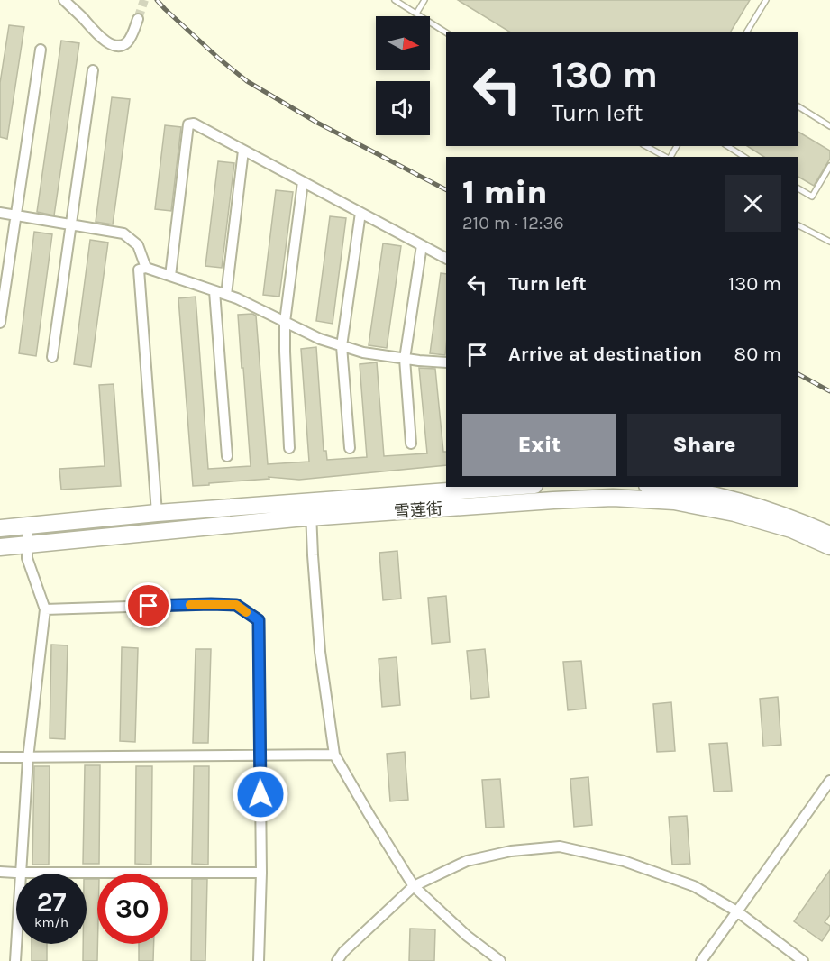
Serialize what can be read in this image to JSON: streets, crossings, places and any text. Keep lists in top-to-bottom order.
{
  "streets": {
    "main road": ["雪莲街"]
  },
  "north": "right",
  "page": {
    "turn": ["130 m", "Turn left"],
    "heading": ["1 min", "210 m · 12:36"],
    "list": [
      {
        "name": "Turn left",
        "value": "130 m"
      },
      {
        "name": "Arrive at destination",
        "value": "80 m"
      }
    ],
    "buttons": ["Exit", "Share"],
    "speed": "27 km/h",
    "limit": "30"
  }
}
